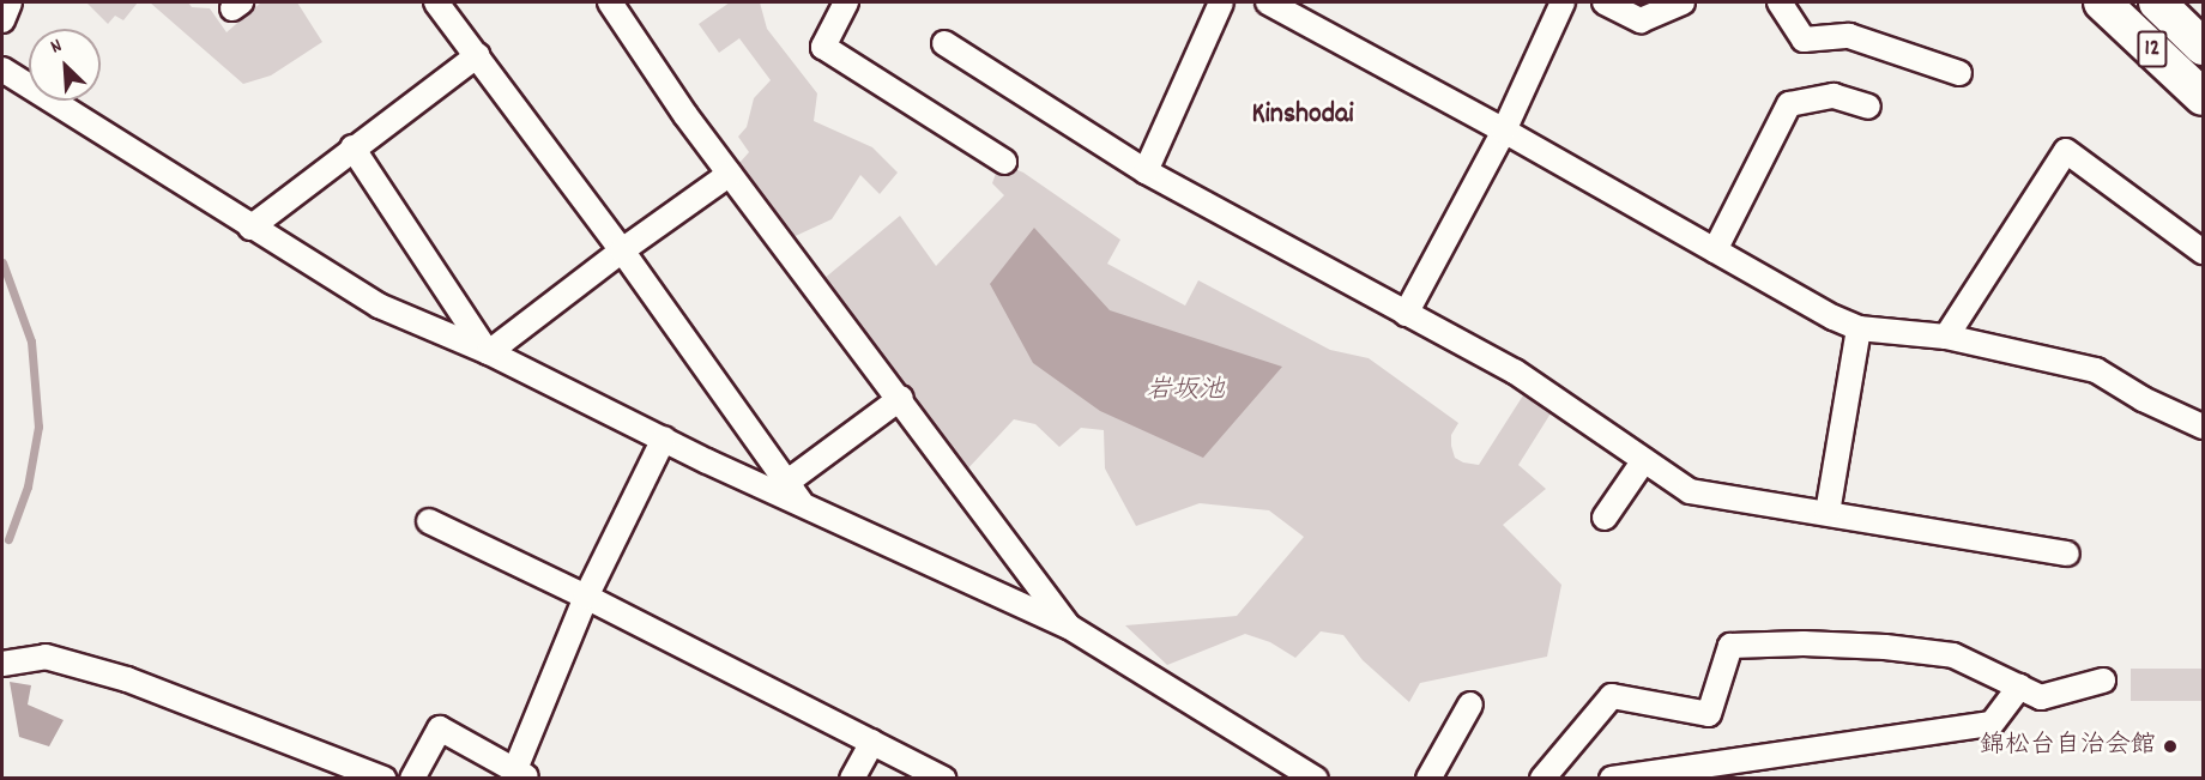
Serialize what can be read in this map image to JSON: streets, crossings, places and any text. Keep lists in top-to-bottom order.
{
  "streets": {
    "main road": ["12"]
  },
  "districts": ["Kinshodai"],
  "water": ["岩坂池"],
  "places": ["錦松台自治会館"],
  "north": "top left"
}
